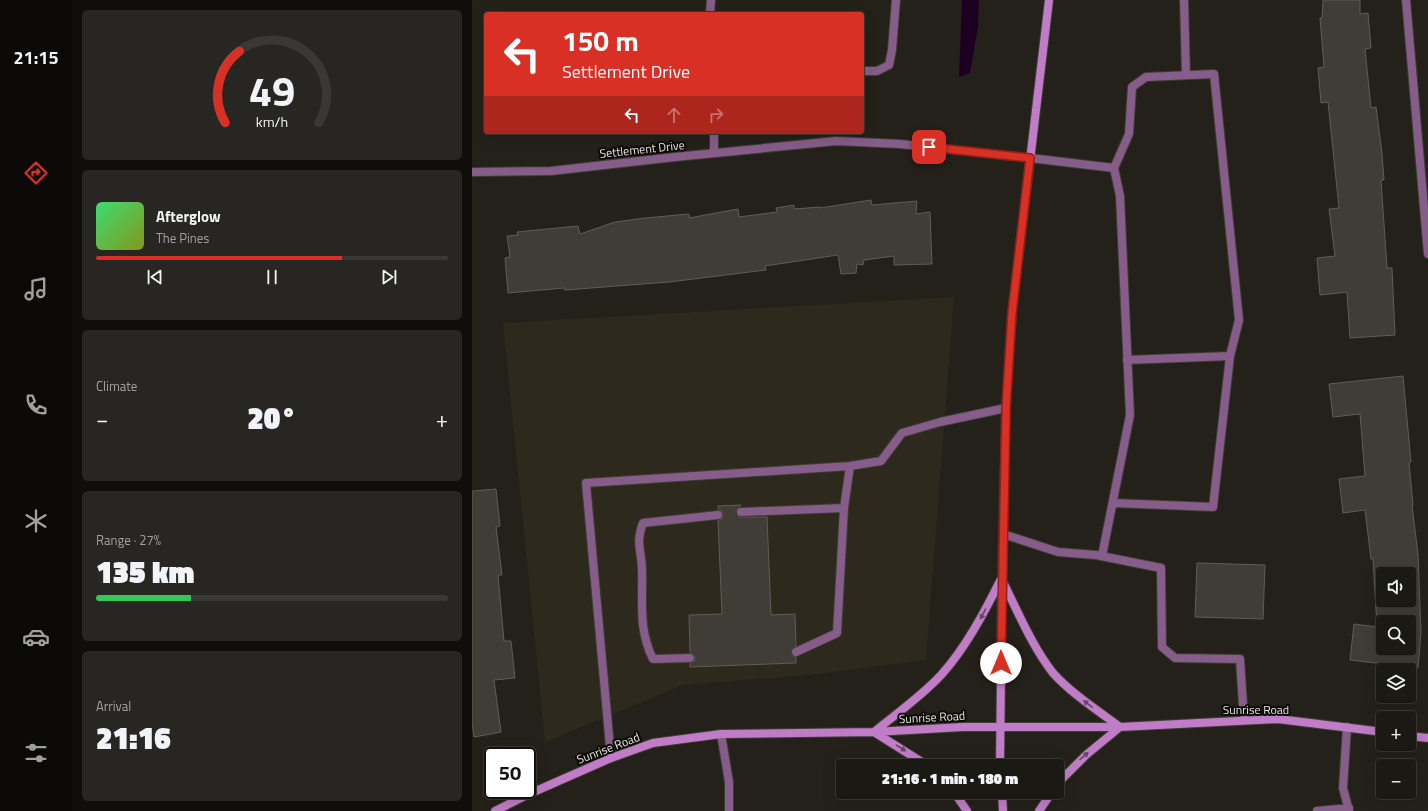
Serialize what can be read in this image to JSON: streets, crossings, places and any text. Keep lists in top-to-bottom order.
{
  "streets": {
    "main road": ["Sunrise Road"],
    "street": ["Settlement Drive"]
  },
  "page": {
    "tabs": "21:15",
    "turn": ["150 m", "Settlement Drive"],
    "song": ["Afterglow", "The Pines"],
    "tile": [
      "Climate",
      ["Range · 27%", "135 km"],
      ["Arrival", "21:16"]
    ],
    "heat": ["−", "20°", "+"],
    "map_buttons": ["+", "−"],
    "limit": "50",
    "trip": "21:16 · 1 min · 180 m",
    "gauge": ["49", "km/h"]
  }
}
